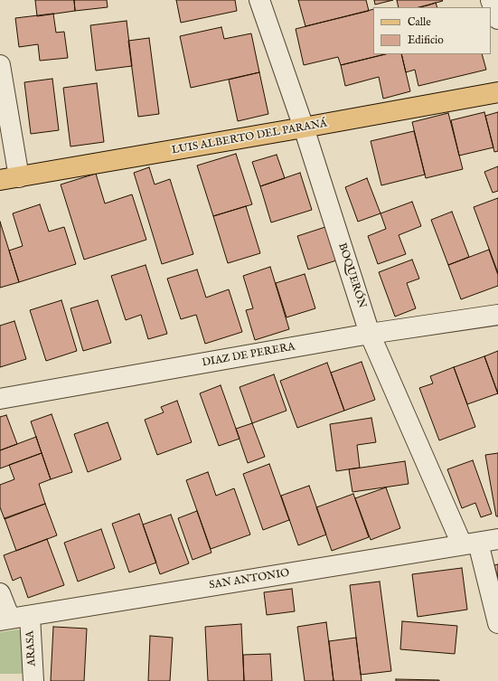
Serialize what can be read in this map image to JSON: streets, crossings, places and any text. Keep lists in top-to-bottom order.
{
  "streets": {
    "main road": ["LUIS ALBERTO DEL PARANÁ"],
    "street": [
      "BOQUERÓN",
      "DIAZ DE PERERA",
      "SAN ANTONIO",
      "ARASA"
    ]
  },
  "crossings": [
    ["LUIS ALBERTO DEL PARANÁ", "BOQUERÓN"],
    ["BOQUERÓN", "DIAZ DE PERERA"],
    ["BOQUERÓN", "SAN ANTONIO"],
    ["SAN ANTONIO", "ARASA"]
  ],
  "legend": ["Calle", "Edificio"]
}
